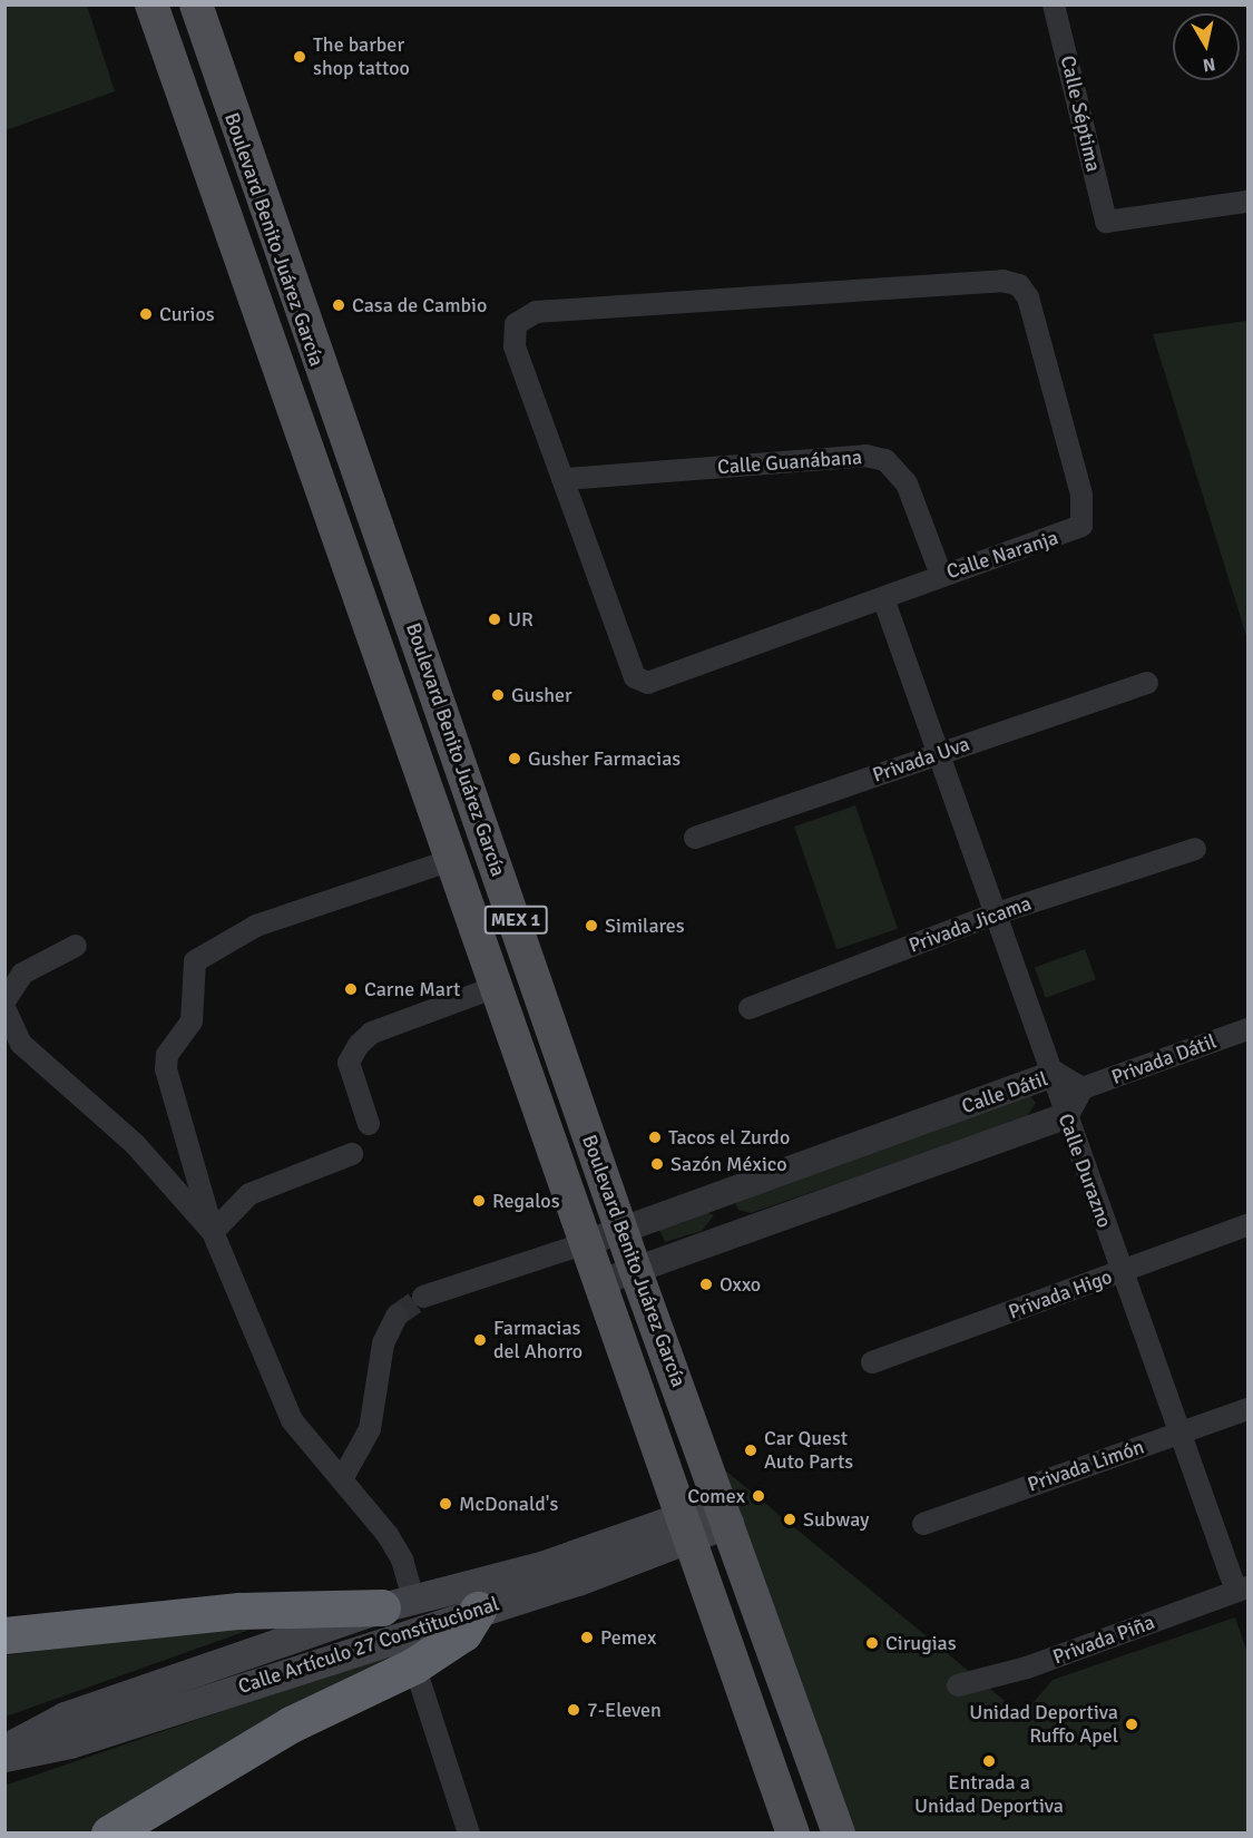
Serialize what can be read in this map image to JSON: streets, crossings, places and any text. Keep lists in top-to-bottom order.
{
  "streets": {
    "main road": ["Boulevard Benito Juárez García", "MEX 1", "Calle Artículo 27 Constitucional"],
    "street": [
      "Calle Séptima",
      "Calle Guanábana",
      "Calle Naranja",
      "Privada Uva",
      "Privada Jicama",
      "Privada Dátil",
      "Calle Dátil",
      "Calle Durazno",
      "Privada Higo",
      "Privada Limón",
      "Privada Piña"
    ]
  },
  "crossings": [
    ["Boulevard Benito Juárez García", "Calle Dátil"],
    ["Boulevard Benito Juárez García", "Calle Artículo 27 Constitucional"],
    ["Calle Guanábana", "Calle Naranja"],
    ["Calle Naranja", "Calle Durazno"],
    ["Privada Uva", "Calle Durazno"],
    ["Privada Jicama", "Calle Durazno"],
    ["Privada Dátil", "Calle Dátil"],
    ["Calle Dátil", "Calle Durazno"],
    ["Calle Durazno", "Privada Higo"],
    ["Calle Durazno", "Privada Limón"],
    ["Calle Durazno", "Privada Piña"]
  ],
  "places": [
    "The barber shop tattoo",
    "Casa de Cambio",
    "Curios",
    "UR",
    "Gusher",
    "Gusher Farmacias",
    "Similares",
    "Carne Mart",
    "Tacos el Zurdo",
    "Sazón México",
    "Regalos",
    "Oxxo",
    "Farmacias del Ahorro",
    "Car Quest Auto Parts",
    "Comex",
    "McDonald's",
    "Subway",
    "Pemex",
    "Cirugias",
    "7-Eleven",
    "Unidad Deportiva Ruffo Apel",
    "Entrada a Unidad Deportiva"
  ],
  "north": "bottom"
}
